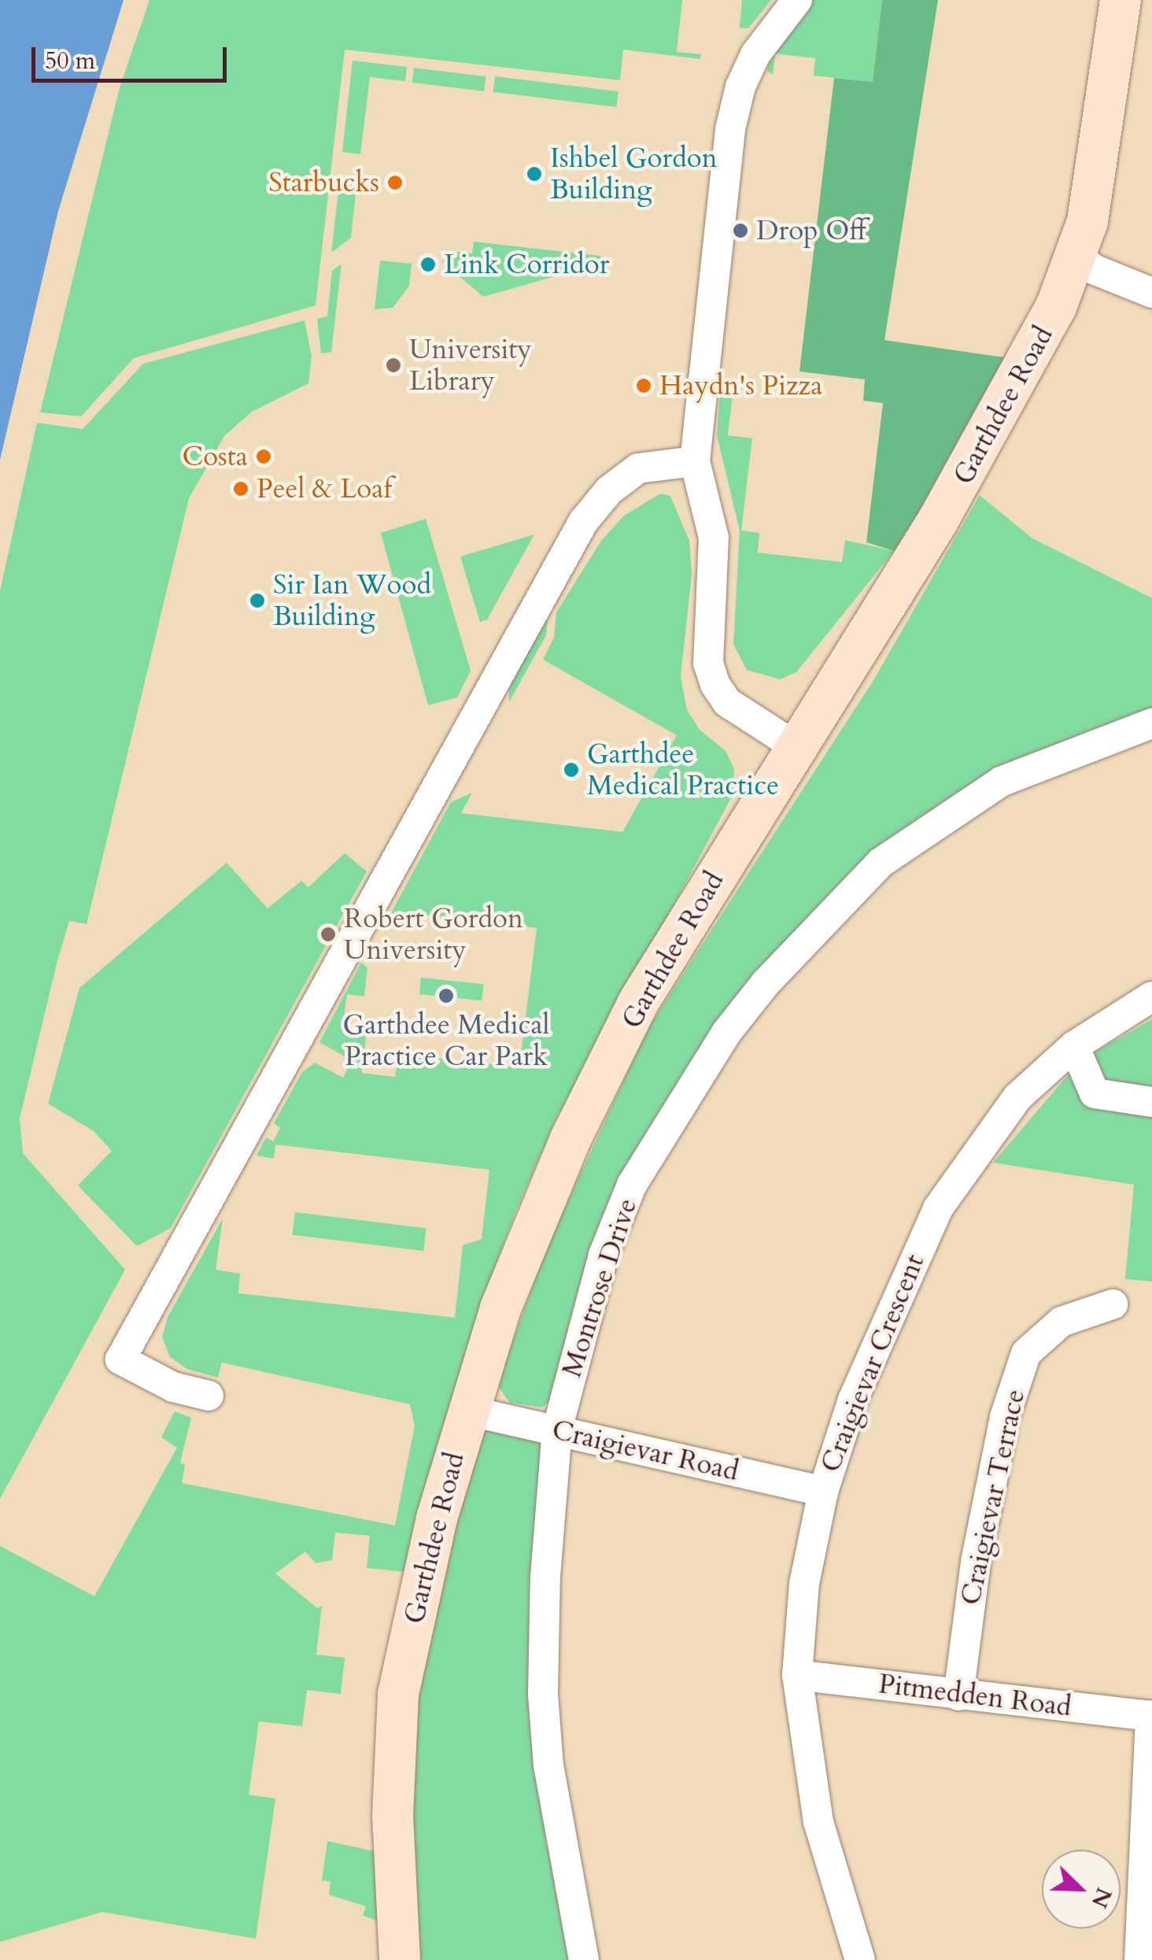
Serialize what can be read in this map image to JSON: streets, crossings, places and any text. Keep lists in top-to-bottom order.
{
  "streets": {
    "street": [
      "Garthdee Road",
      "Montrose Drive",
      "Craigievar Crescent",
      "Craigievar Road",
      "Craigievar Terrace",
      "Pitmedden Road"
    ]
  },
  "crossings": [
    ["Garthdee Road", "Craigievar Road"],
    ["Montrose Drive", "Craigievar Road"],
    ["Craigievar Crescent", "Craigievar Road"],
    ["Craigievar Crescent", "Pitmedden Road"],
    ["Craigievar Terrace", "Pitmedden Road"]
  ],
  "places": [
    "Ishbel Gordon Building",
    "Starbucks",
    "Drop Off",
    "Link Corridor",
    "University Library",
    "Haydn's Pizza",
    "Costa",
    "Peel & Loaf",
    "Sir Ian Wood Building",
    "Garthdee Medical Practice",
    "Robert Gordon University",
    "Garthdee Medical Practice Car Park"
  ],
  "scale_bar": "50 m",
  "north": "bottom right"
}
